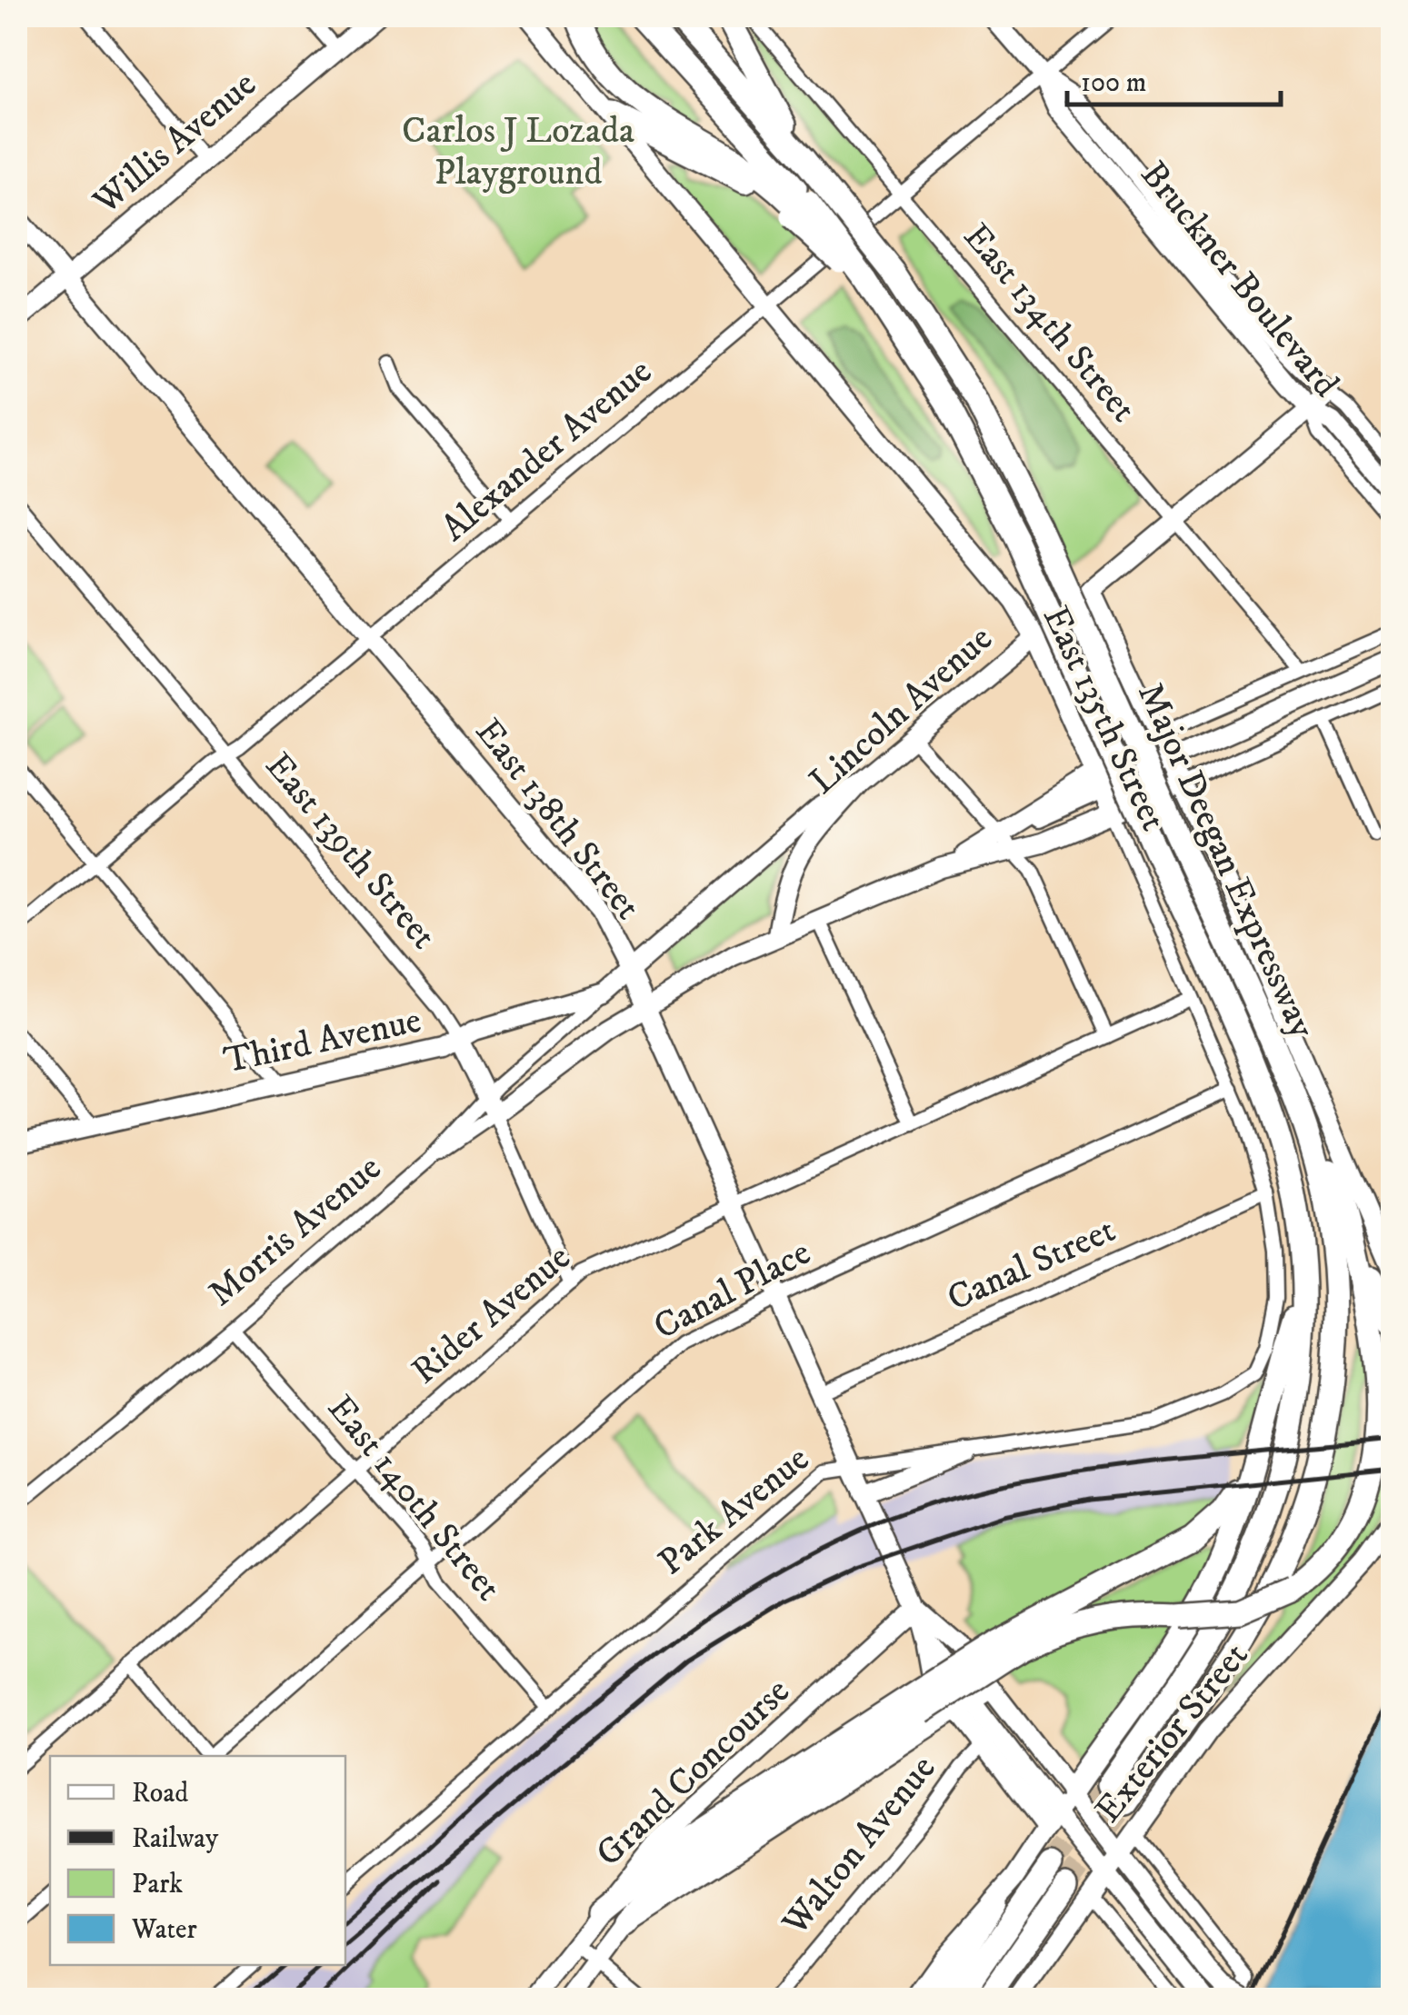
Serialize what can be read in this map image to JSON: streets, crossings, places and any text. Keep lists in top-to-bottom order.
{
  "streets": {
    "highway": ["Major Deegan Expressway"],
    "main road": [
      "Willis Avenue",
      "Bruckner Boulevard",
      "Lincoln Avenue",
      "East 135th Street",
      "East 138th Street",
      "East 139th Street",
      "Third Avenue",
      "Exterior Street",
      "Grand Concourse"
    ],
    "street": [
      "East 134th Street",
      "Alexander Avenue",
      "Morris Avenue",
      "Canal Street",
      "Canal Place",
      "Rider Avenue",
      "East 140th Street",
      "Park Avenue",
      "Walton Avenue"
    ]
  },
  "crossings": [
    ["Willis Avenue", "East 138th Street"],
    ["Bruckner Boulevard", "Alexander Avenue"],
    ["Bruckner Boulevard", "Lincoln Avenue"],
    ["East 134th Street", "Alexander Avenue"],
    ["East 134th Street", "Lincoln Avenue"],
    ["Alexander Avenue", "East 135th Street"],
    ["Alexander Avenue", "East 138th Street"],
    ["Alexander Avenue", "East 139th Street"],
    ["Lincoln Avenue", "East 135th Street"],
    ["Lincoln Avenue", "Third Avenue"],
    ["East 135th Street", "Canal Street"],
    ["East 135th Street", "Canal Place"],
    ["East 135th Street", "Rider Avenue"],
    ["East 135th Street", "Park Avenue"],
    ["East 138th Street", "Third Avenue"],
    ["East 138th Street", "Canal Street"],
    ["East 138th Street", "Canal Place"],
    ["East 138th Street", "Rider Avenue"],
    ["East 138th Street", "Park Avenue"],
    ["East 138th Street", "Exterior Street"],
    ["East 138th Street", "Grand Concourse"],
    ["East 138th Street", "Walton Avenue"],
    ["East 139th Street", "Third Avenue"],
    ["East 139th Street", "Morris Avenue"],
    ["East 139th Street", "Rider Avenue"],
    ["Morris Avenue", "East 140th Street"],
    ["Canal Place", "East 140th Street"],
    ["Rider Avenue", "East 140th Street"],
    ["East 140th Street", "Park Avenue"]
  ],
  "parks": ["Carlos J Lozada Playground"],
  "legend": [
    "Road",
    "Railway",
    "Park",
    "Water"
  ],
  "scale_bar": "100 m"
}
